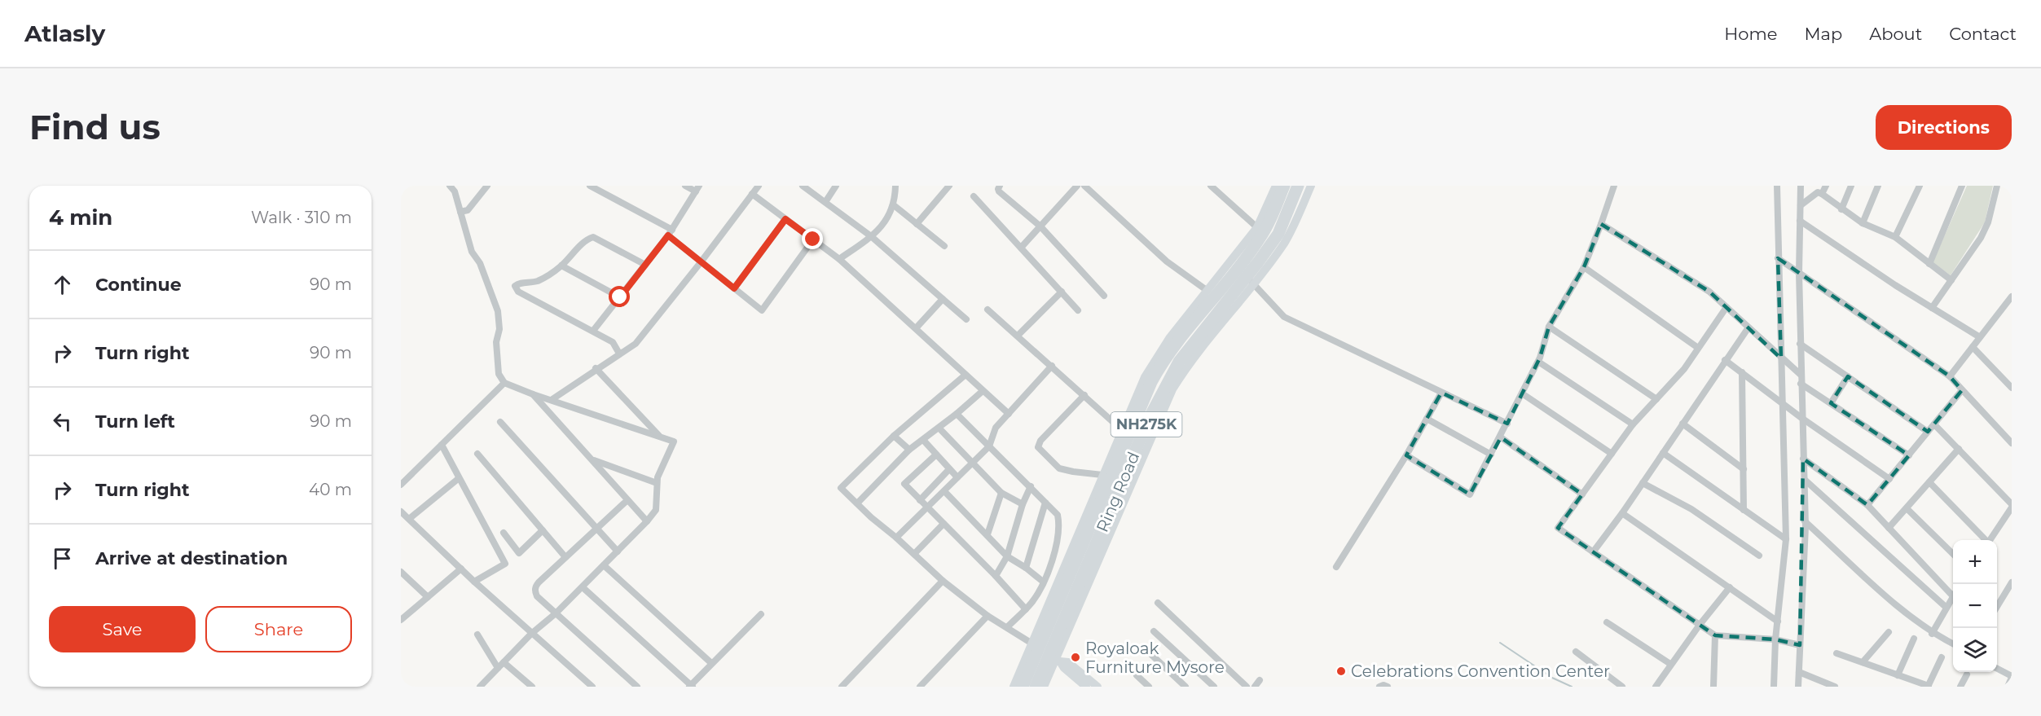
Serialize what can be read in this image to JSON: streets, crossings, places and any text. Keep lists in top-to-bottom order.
{
  "streets": {
    "highway": ["NH275K", "Ring Road"]
  },
  "places": ["Royaloak Furniture Mysore", "Celebrations Convention Center"],
  "page": {
    "header": "Atlasly",
    "nav": [
      "Home",
      "Map",
      "About",
      "Contact"
    ],
    "buttons": [
      "Directions",
      ["Save", "Share"]
    ],
    "title": "Find us",
    "heading": ["4 min", "Walk · 310 m"],
    "list": [
      ["Continue", "90 m"],
      ["Turn right", "90 m"],
      ["Turn left", "90 m"],
      ["Turn right", "40 m"],
      "Arrive at destination"
    ],
    "map_buttons": ["+", "−"]
  }
}
